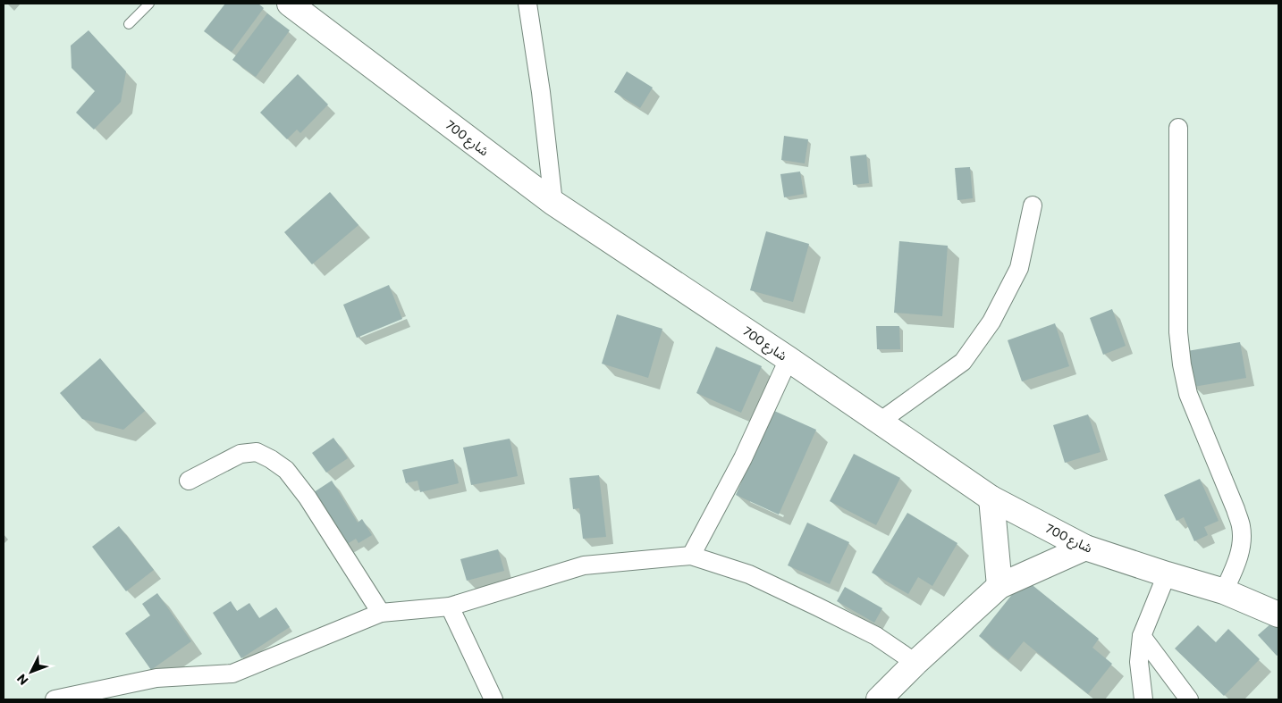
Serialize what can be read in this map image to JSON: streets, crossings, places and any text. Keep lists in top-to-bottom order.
{
  "streets": {
    "main road": ["شارع 700"]
  },
  "north": "bottom left"
}
